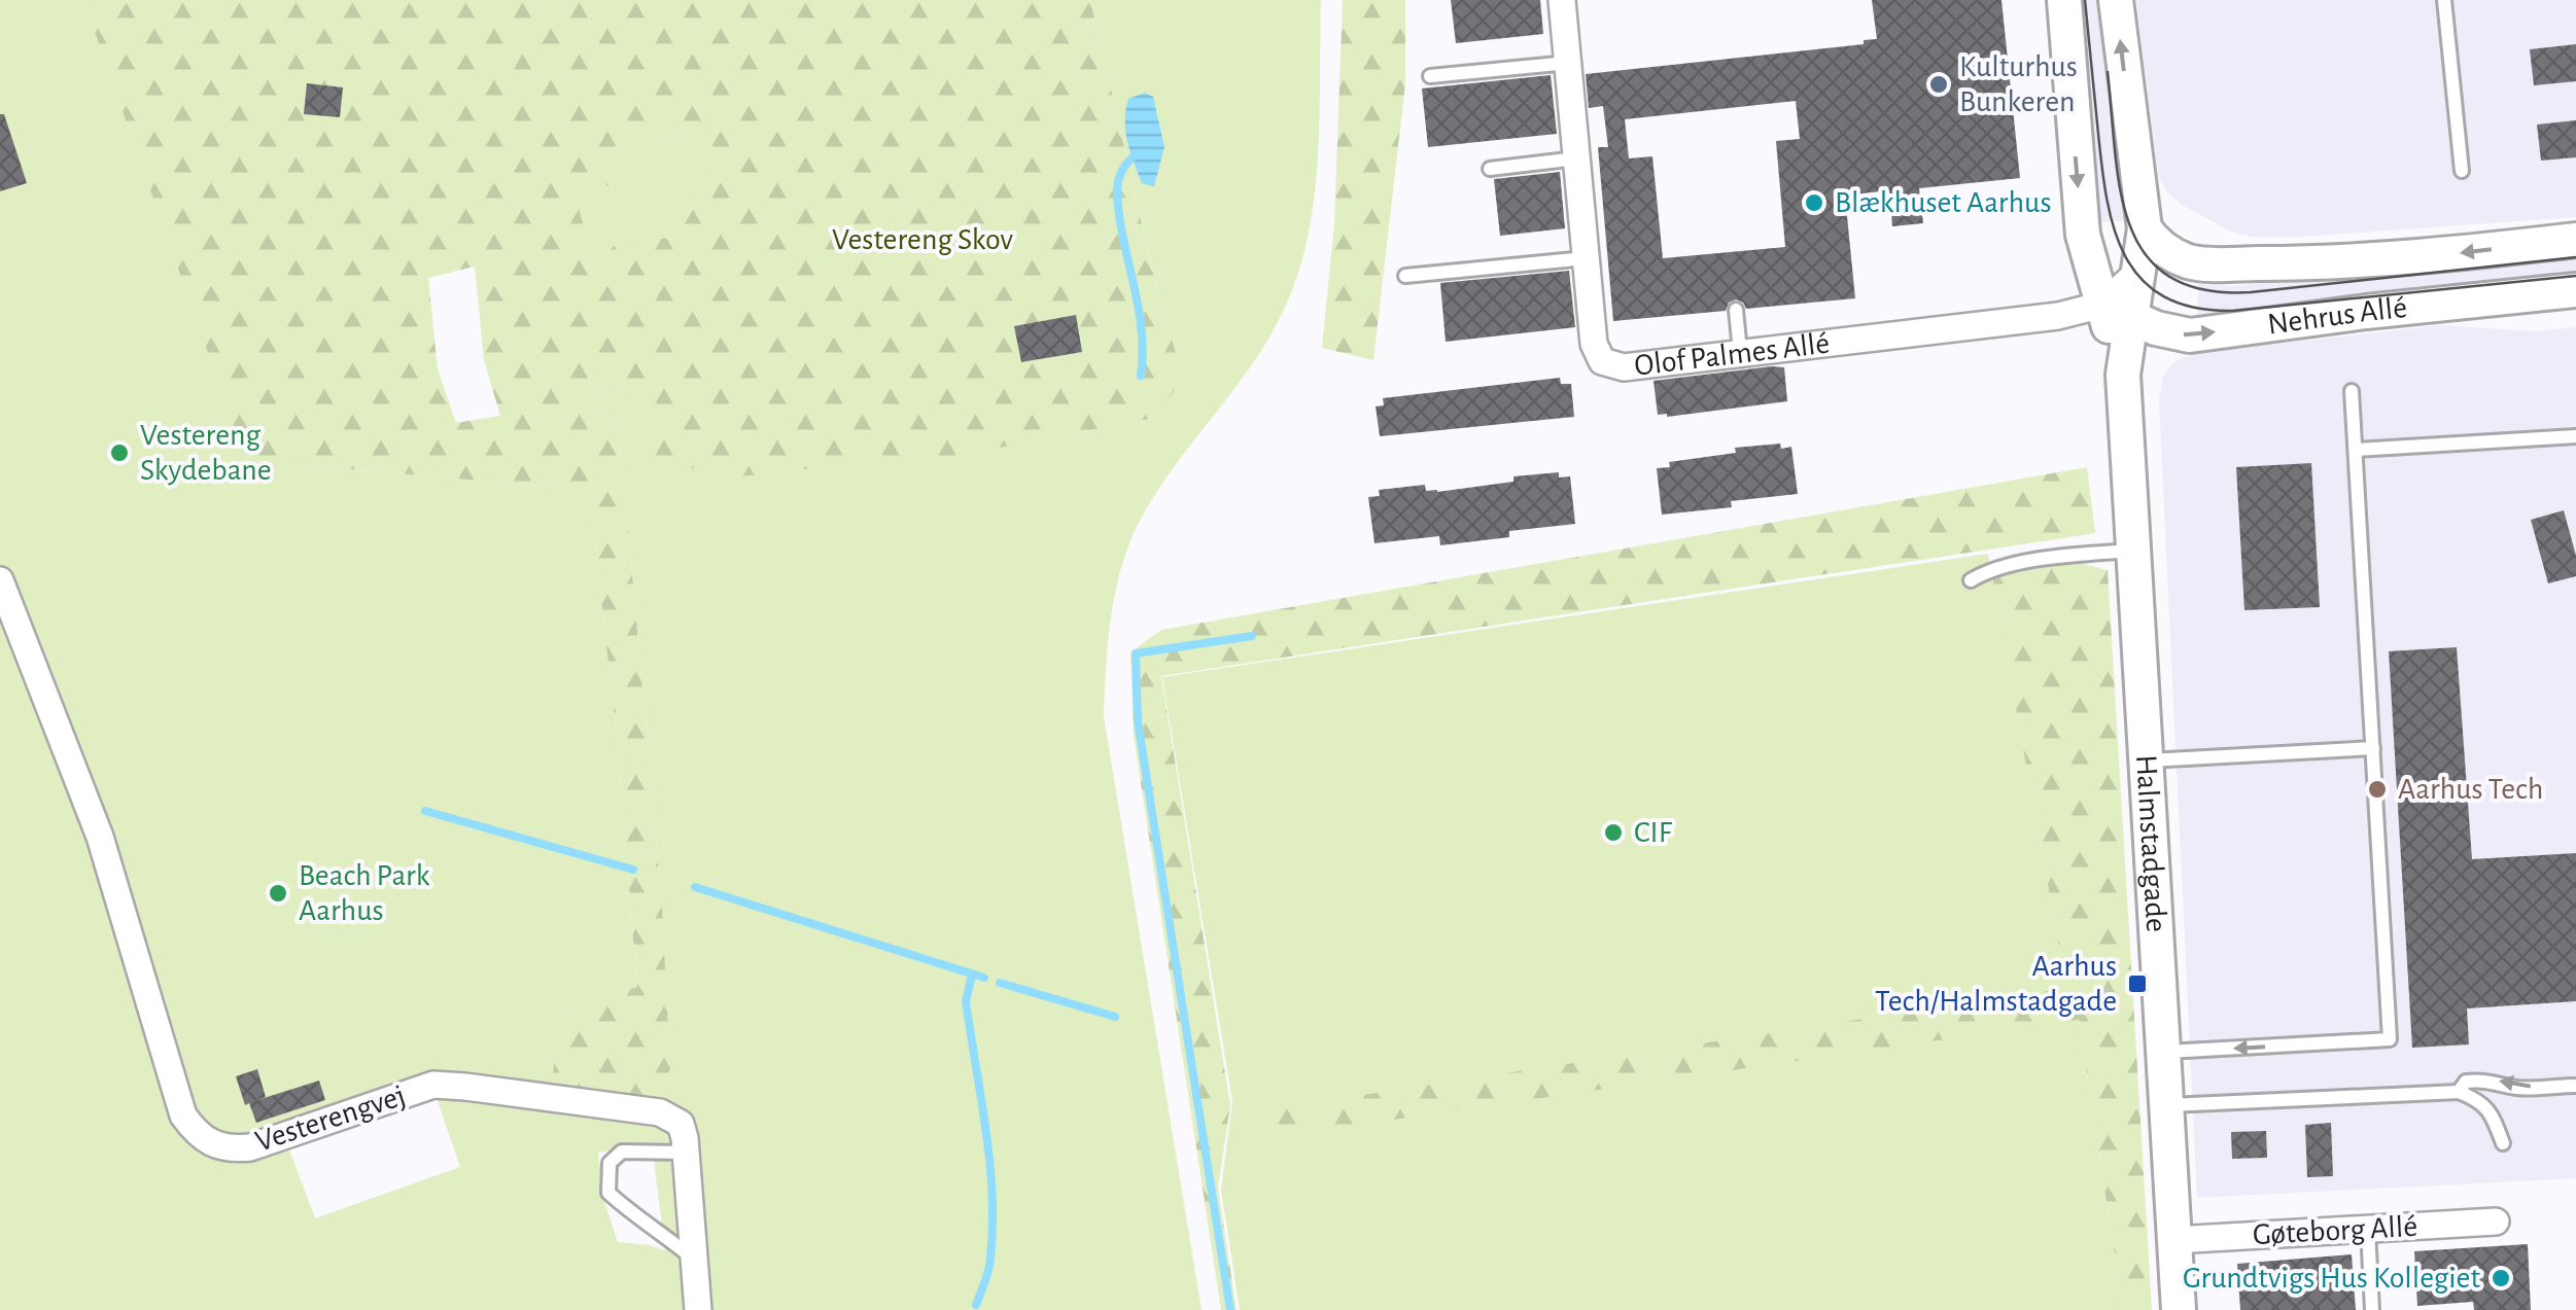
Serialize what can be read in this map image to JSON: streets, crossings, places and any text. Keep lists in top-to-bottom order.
{
  "streets": {
    "street": [
      "Nehrus Allé",
      "Olof Palmes Allé",
      "Halmstadgade",
      "Vesterengvej",
      "Gøteborg Allé"
    ]
  },
  "crossings": [
    ["Nehrus Allé", "Olof Palmes Allé"],
    ["Nehrus Allé", "Halmstadgade"],
    ["Olof Palmes Allé", "Halmstadgade"],
    ["Halmstadgade", "Gøteborg Allé"]
  ],
  "parks": ["Vestereng Skov"],
  "places": {
    "other": [
      "Kulturhus Bunkeren",
      "Blækhuset Aarhus",
      "Vestereng Skydebane",
      "Aarhus Tech",
      "CIF",
      "Beach Park Aarhus",
      "Grundtvigs Hus Kollegiet"
    ],
    "transit": ["Aarhus Tech/Halmstadgade"]
  }
}
